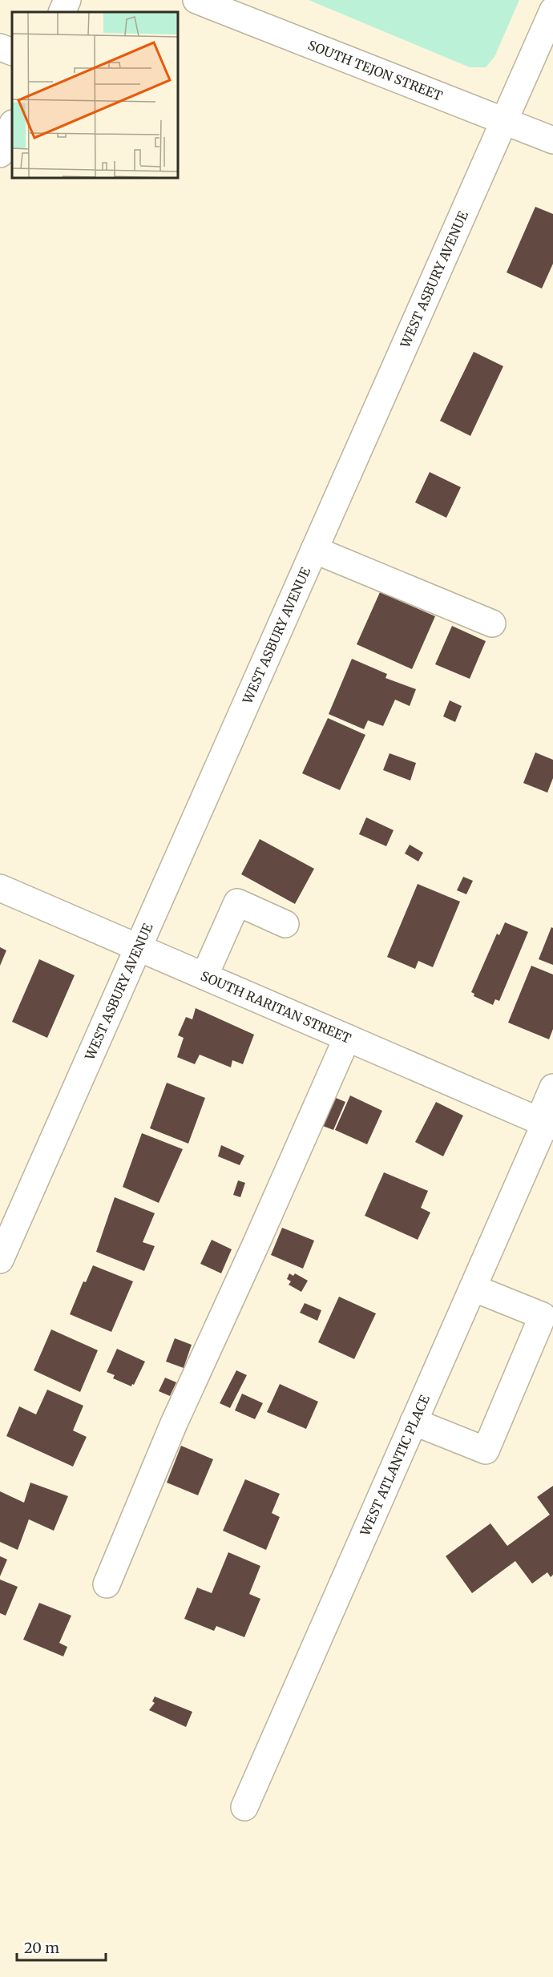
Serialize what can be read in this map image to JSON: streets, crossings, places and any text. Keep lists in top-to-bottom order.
{
  "streets": {
    "street": [
      "SOUTH TEJON STREET",
      "WEST ASBURY AVENUE",
      "SOUTH RARITAN STREET",
      "WEST ATLANTIC PLACE"
    ]
  },
  "crossings": [
    ["SOUTH TEJON STREET", "WEST ASBURY AVENUE"],
    ["WEST ASBURY AVENUE", "SOUTH RARITAN STREET"],
    ["SOUTH RARITAN STREET", "WEST ATLANTIC PLACE"]
  ],
  "scale_bar": "20 m"
}
